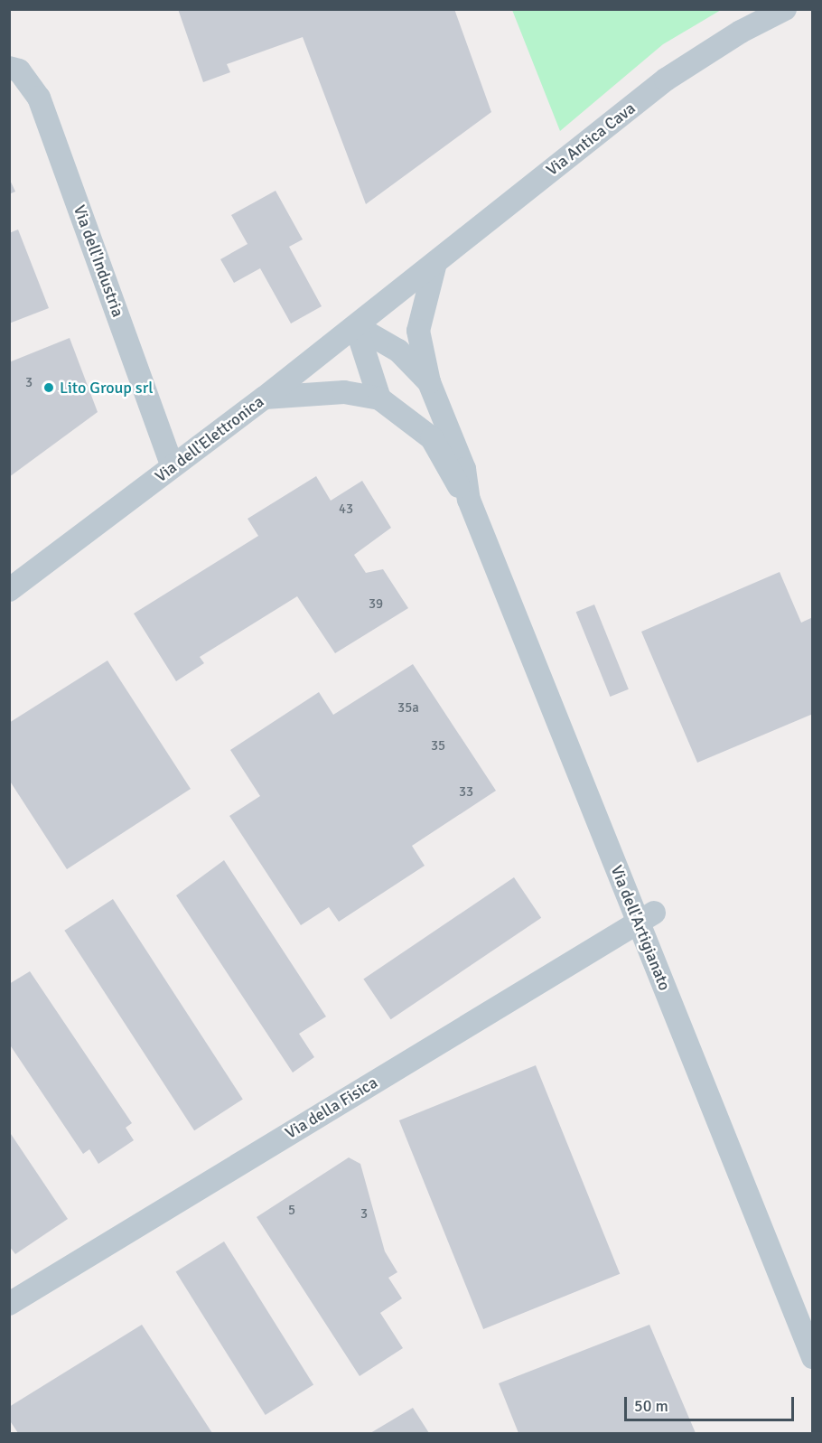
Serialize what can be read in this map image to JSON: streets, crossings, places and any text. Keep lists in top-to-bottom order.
{
  "streets": {
    "street": [
      "Via Antica Cava",
      "Via dell'Industria",
      "Via dell'Elettronica",
      "Via dell'Artigianato",
      "Via della Fisica"
    ]
  },
  "crossings": [
    ["Via Antica Cava", "Via dell'Elettronica"],
    ["Via Antica Cava", "Via dell'Artigianato"],
    ["Via dell'Industria", "Via dell'Elettronica"],
    ["Via dell'Elettronica", "Via dell'Artigianato"],
    ["Via dell'Artigianato", "Via della Fisica"]
  ],
  "places": ["Lito Group srl"],
  "house_numbers": [
    "3",
    "43",
    "39",
    "35a",
    "35",
    "33",
    "5",
    "3"
  ],
  "scale_bar": "50 m"
}
